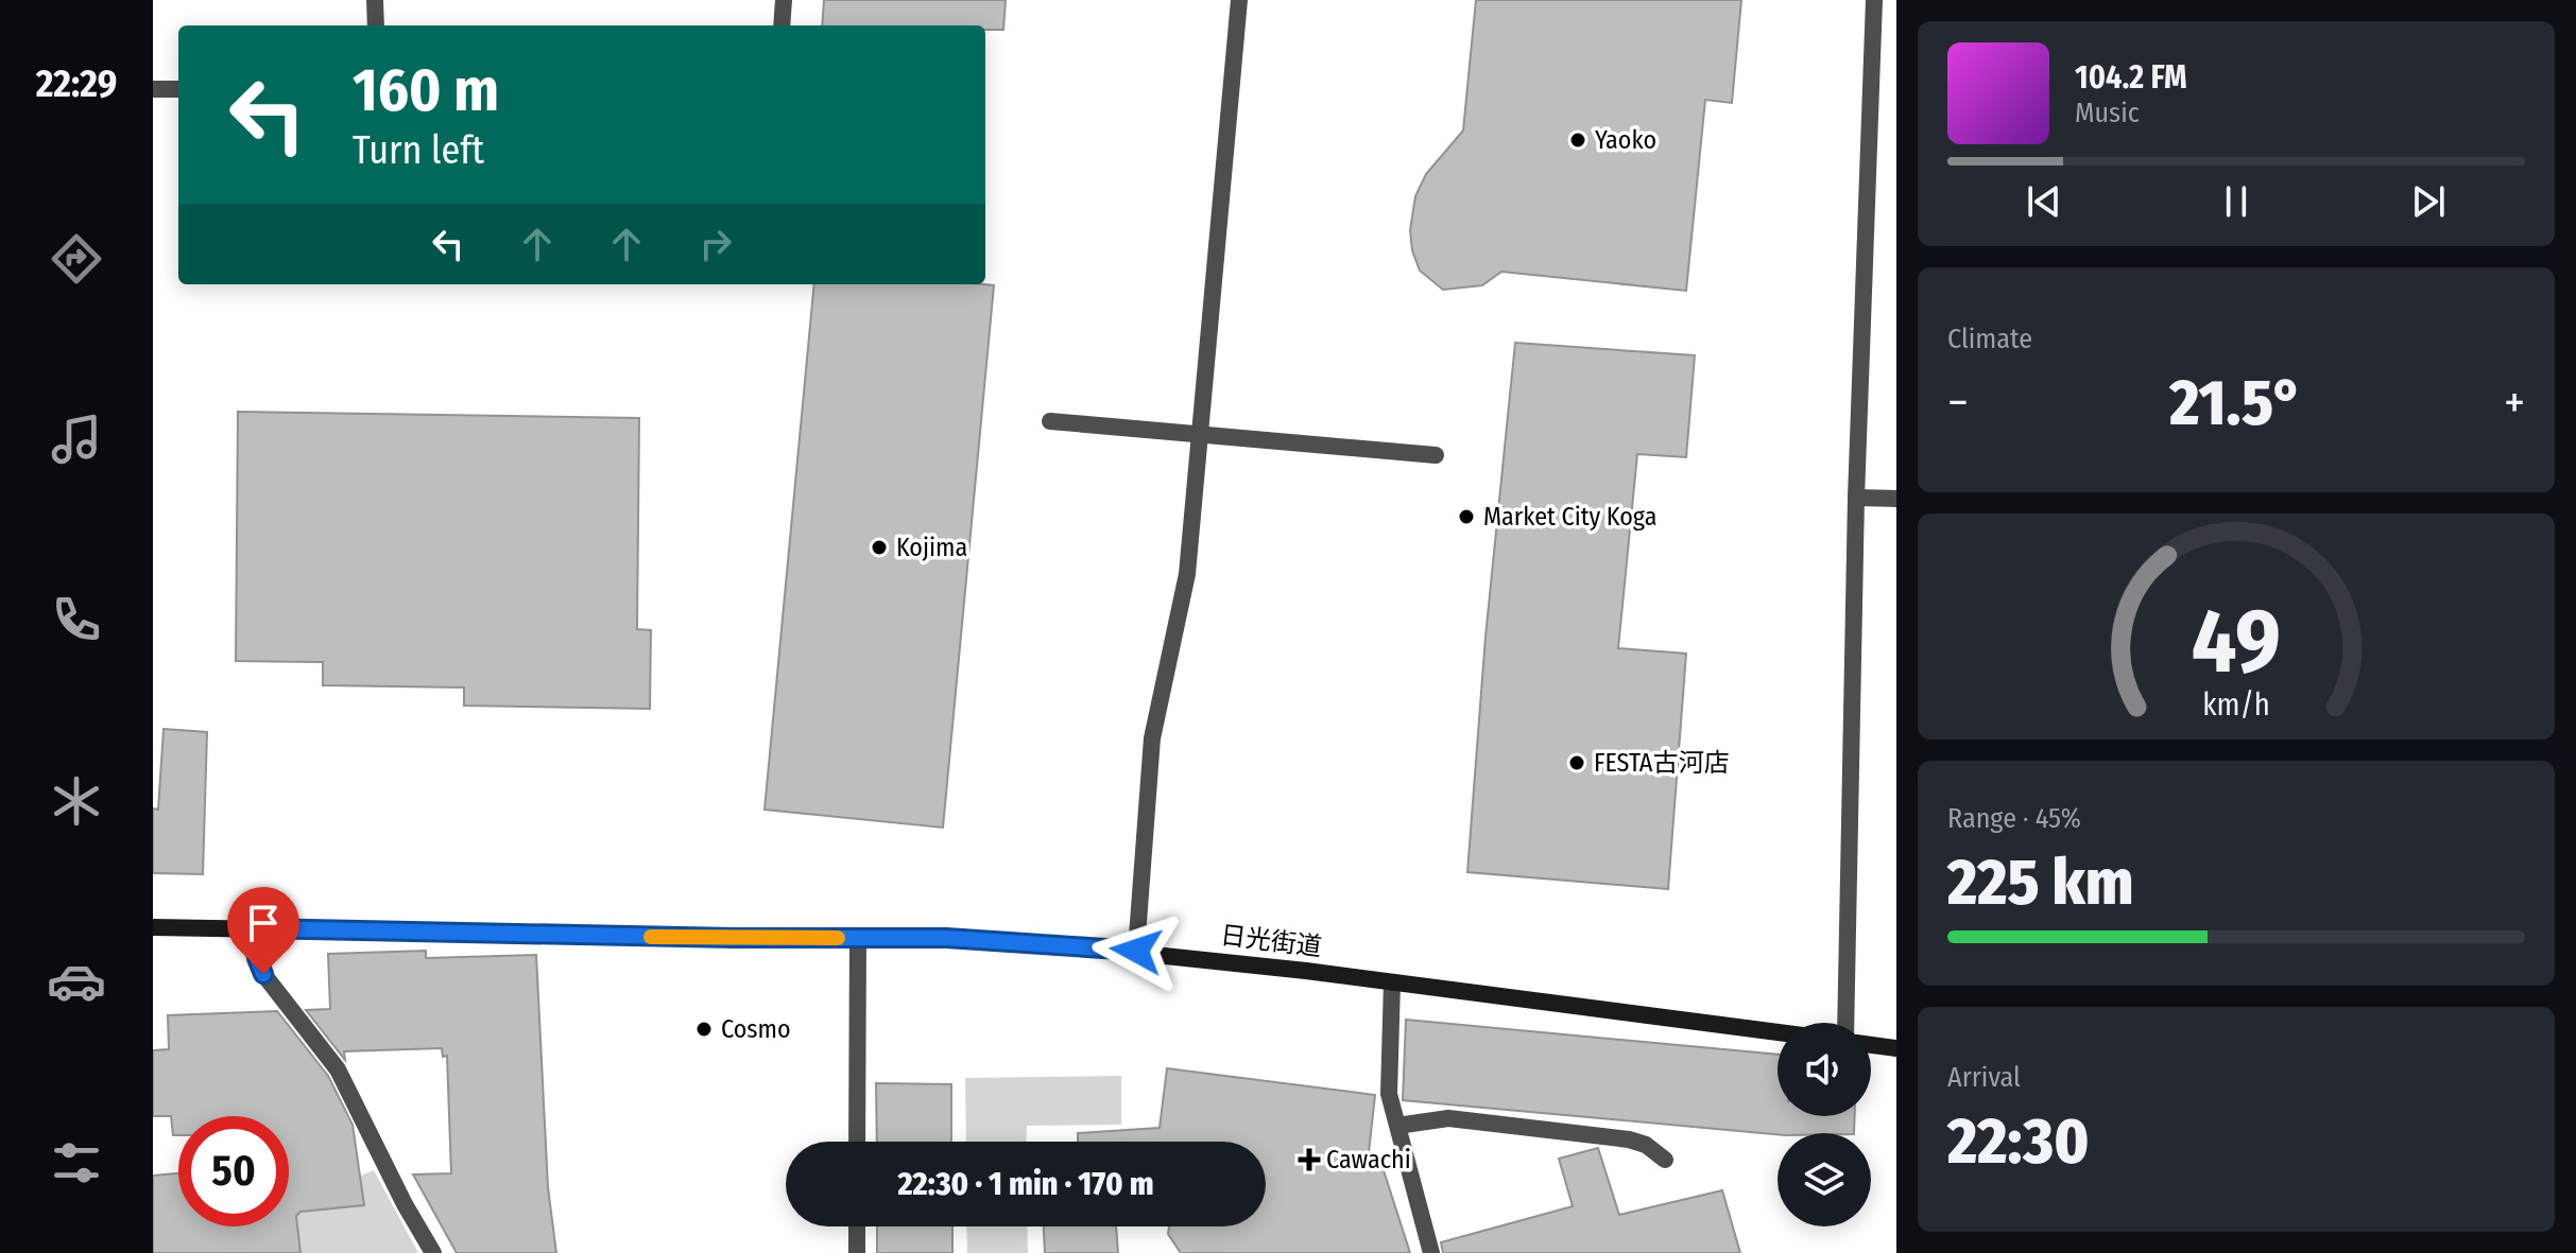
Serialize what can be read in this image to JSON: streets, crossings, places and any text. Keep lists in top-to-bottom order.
{
  "streets": {
    "main road": ["日光街道"]
  },
  "places": {
    "other": [
      "Yaoko",
      "Market City Koga",
      "Kojima",
      "FESTA古河店",
      "Cosmo"
    ],
    "health": ["Cawachi"]
  },
  "page": {
    "tabs": "22:29",
    "turn": ["160 m", "Turn left"],
    "song": ["104.2 FM", "Music"],
    "tile": [
      "Climate",
      ["Range · 45%", "225 km"],
      ["Arrival", "22:30"]
    ],
    "heat": ["−", "21.5°", "+"],
    "limit": "50",
    "trip": "22:30 · 1 min · 170 m",
    "gauge": ["49", "km/h"]
  }
}
